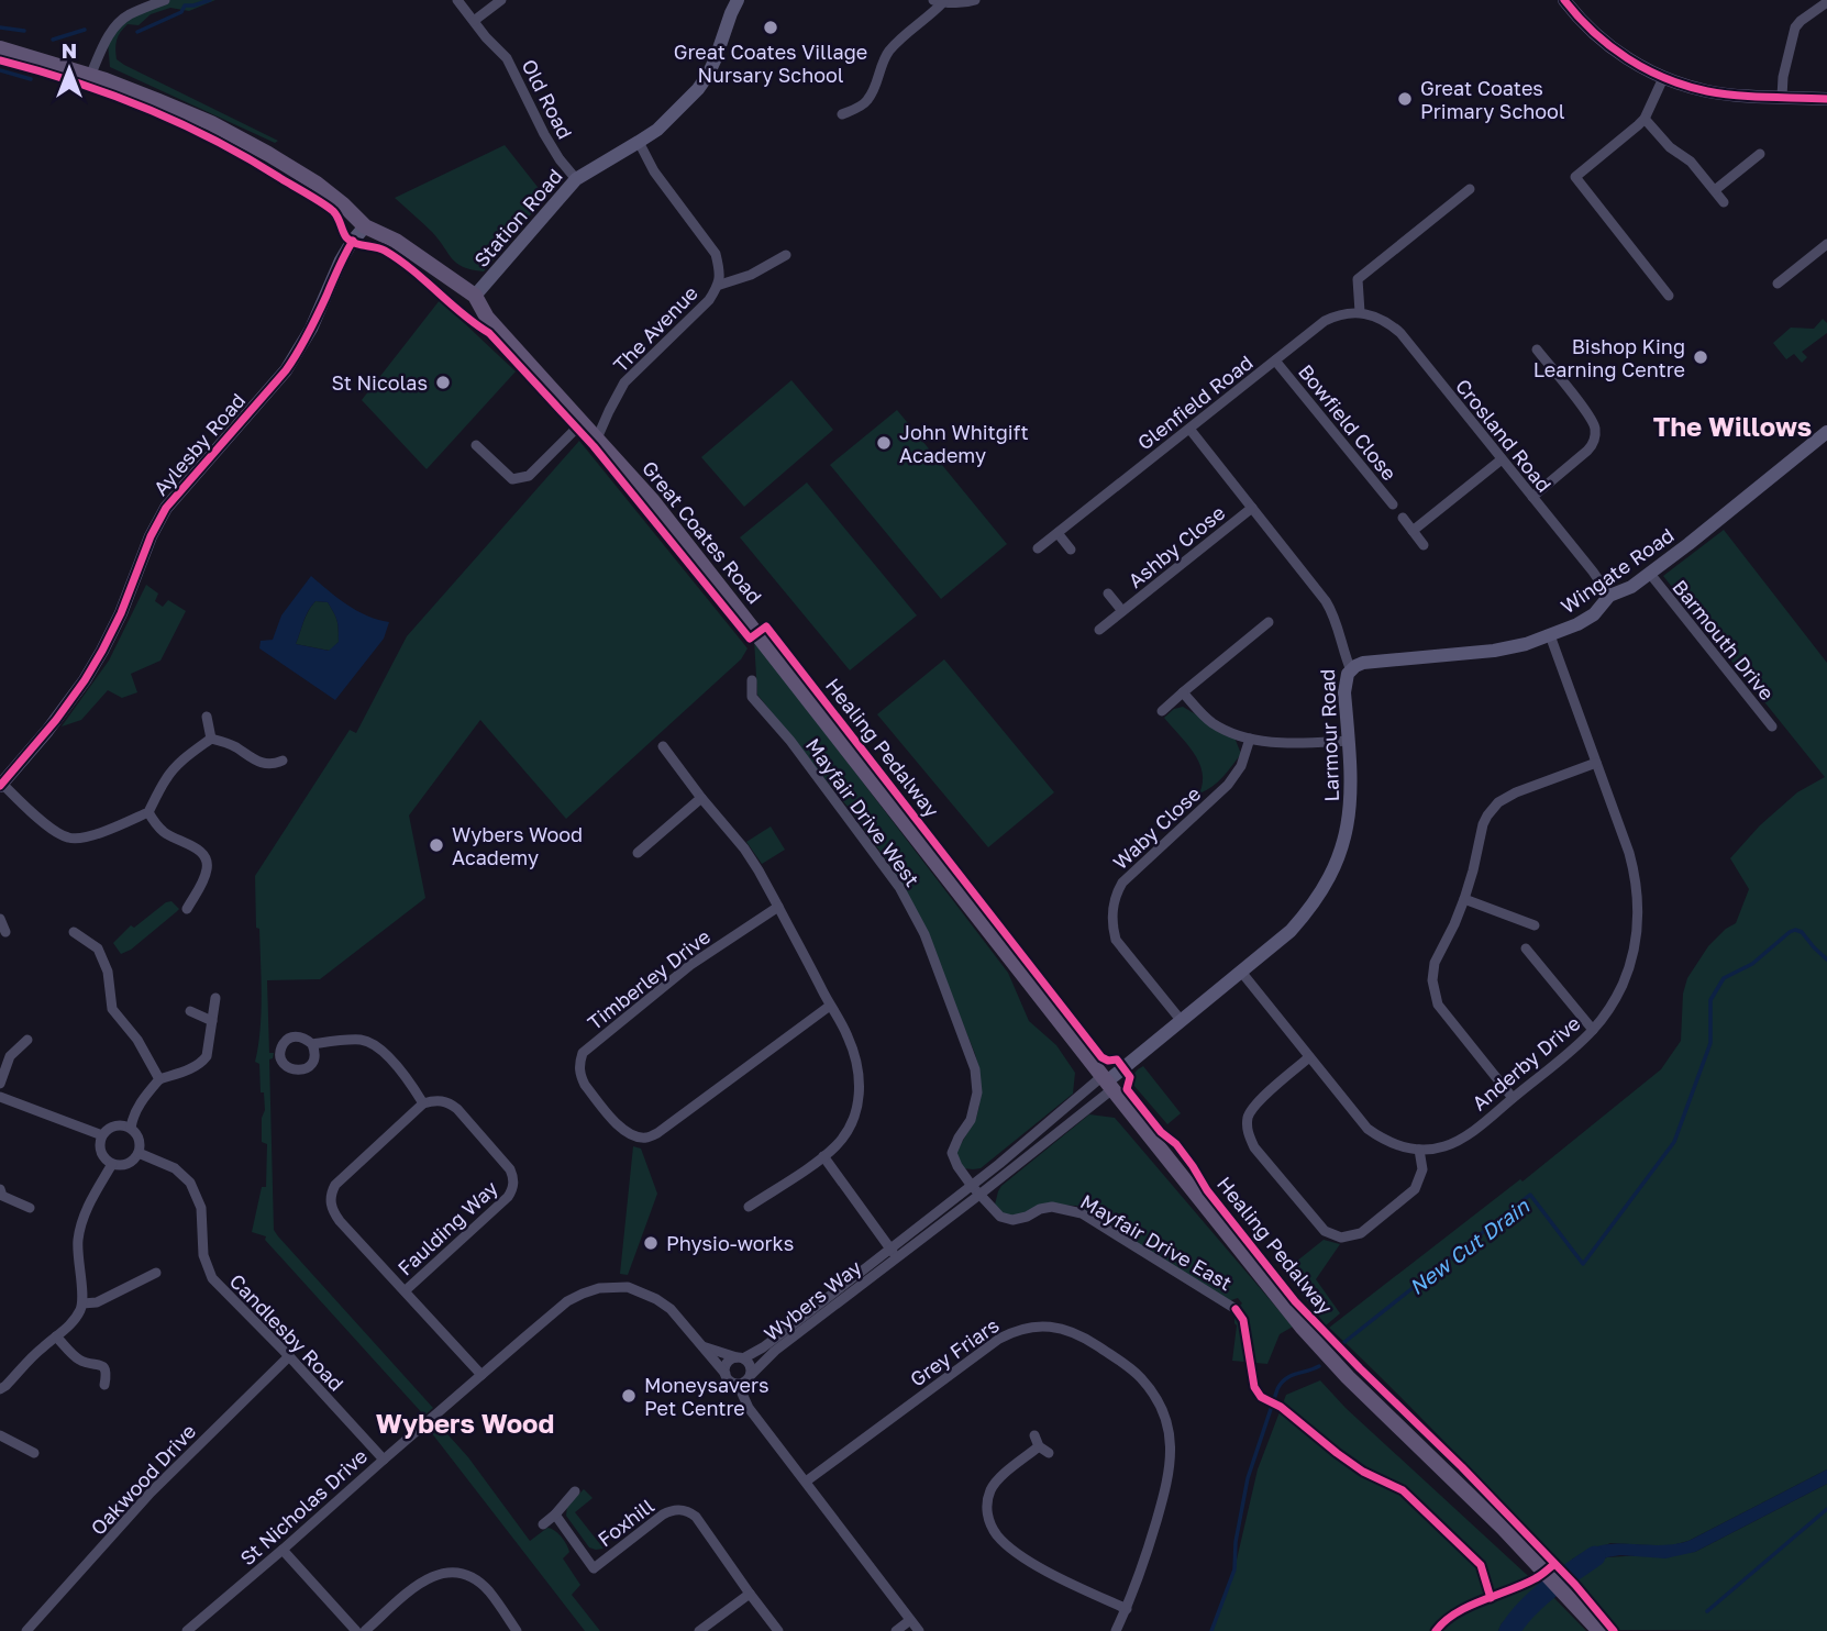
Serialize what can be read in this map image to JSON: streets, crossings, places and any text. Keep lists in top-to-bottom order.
{
  "streets": {
    "main road": ["Great Coates Road"],
    "street": [
      "Old Road",
      "Station Road",
      "The Avenue",
      "Glenfield Road",
      "Bowfield Close",
      "Crosland Road",
      "Aylesby Road",
      "Ashby Close",
      "Wingate Road",
      "Barmouth Drive",
      "Larmour Road",
      "Mayfair Drive West",
      "Waby Close",
      "Timberley Drive",
      "Anderby Drive",
      "Faulding Way",
      "Mayfair Drive East",
      "Wybers Way",
      "Candlesby Road",
      "Grey Friars",
      "Oakwood Drive",
      "St Nicholas Drive",
      "Foxhill"
    ],
    "cycle path": ["Healing Pedalway"]
  },
  "crossings": [
    ["Old Road", "Station Road"],
    ["Station Road", "The Avenue"],
    ["Station Road", "Great Coates Road"],
    ["The Avenue", "Great Coates Road"],
    ["Glenfield Road", "Bowfield Close"],
    ["Glenfield Road", "Crosland Road"],
    ["Glenfield Road", "Larmour Road"],
    ["Crosland Road", "Wingate Road"],
    ["Aylesby Road", "Great Coates Road"],
    ["Great Coates Road", "Larmour Road"],
    ["Great Coates Road", "Wybers Way"],
    ["Ashby Close", "Larmour Road"],
    ["Wingate Road", "Barmouth Drive"],
    ["Wingate Road", "Larmour Road"],
    ["Wingate Road", "Anderby Drive"],
    ["Larmour Road", "Waby Close"],
    ["Larmour Road", "Wybers Way"],
    ["Mayfair Drive West", "Wybers Way"],
    ["Faulding Way", "St Nicholas Drive"],
    ["Mayfair Drive East", "Wybers Way"],
    ["Wybers Way", "St Nicholas Drive"],
    ["Candlesby Road", "Oakwood Drive"],
    ["Candlesby Road", "St Nicholas Drive"]
  ],
  "districts": ["The Willows", "Wybers Wood"],
  "water": ["New Cut Drain"],
  "places": [
    "Great Coates Village Nursary School",
    "Great Coates Primary School",
    "Bishop King Learning Centre",
    "St Nicolas",
    "John Whitgift Academy",
    "Wybers Wood Academy",
    "Physio-works",
    "Moneysavers Pet Centre"
  ],
  "north": "top"
}
